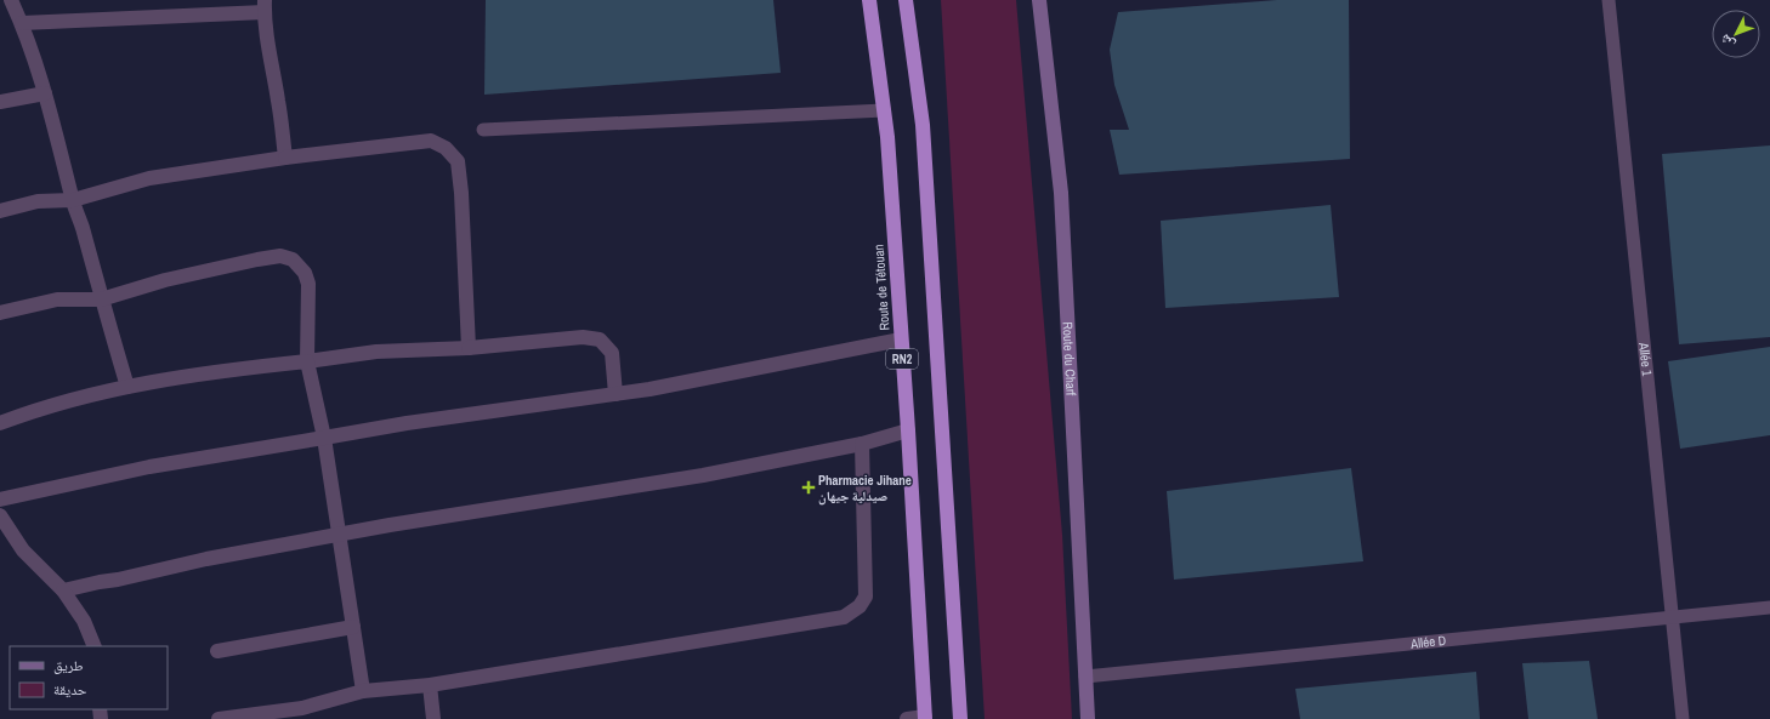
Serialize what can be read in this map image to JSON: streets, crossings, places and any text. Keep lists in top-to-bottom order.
{
  "streets": {
    "highway": ["Route de Tétouan", "RN2"],
    "street": ["Route du Charf"],
    "lane": ["Allée 1", "Allée D"]
  },
  "crossings": [
    ["Route du Charf", "Allée D"],
    ["Allée 1", "Allée D"]
  ],
  "places": {
    "health": ["Pharmacie Jihane صيدلية جيهان"]
  },
  "legend": ["طريق", "حديقة"],
  "north": "bottom left"
}
